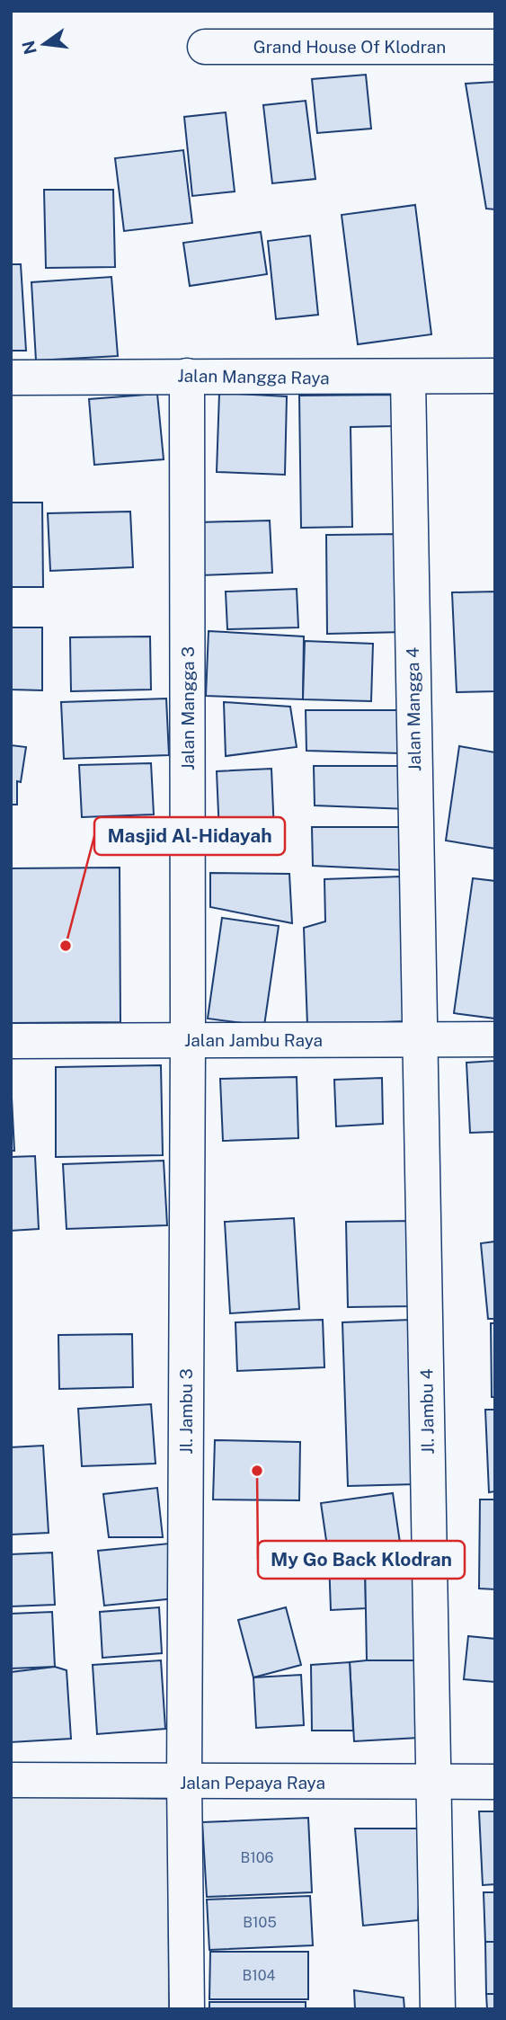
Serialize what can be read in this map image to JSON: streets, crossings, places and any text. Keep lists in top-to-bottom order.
{
  "streets": {
    "street": [
      "Grand House Of Klodran",
      "Jalan Mangga Raya",
      "Jalan Mangga 3",
      "Jalan Mangga 4",
      "Jalan Jambu Raya",
      "Jl. Jambu 3",
      "Jl. Jambu 4",
      "Jalan Pepaya Raya"
    ]
  },
  "crossings": [
    ["Jalan Mangga Raya", "Jalan Mangga 3"],
    ["Jalan Mangga Raya", "Jalan Mangga 4"],
    ["Jalan Mangga 3", "Jalan Jambu Raya"],
    ["Jalan Mangga 3", "Jl. Jambu 3"],
    ["Jalan Mangga 4", "Jalan Jambu Raya"],
    ["Jalan Mangga 4", "Jl. Jambu 4"],
    ["Jalan Jambu Raya", "Jl. Jambu 3"],
    ["Jalan Jambu Raya", "Jl. Jambu 4"],
    ["Jl. Jambu 3", "Jalan Pepaya Raya"],
    ["Jl. Jambu 4", "Jalan Pepaya Raya"]
  ],
  "places": ["Masjid Al-Hidayah", "My Go Back Klodran"],
  "house_numbers": ["B106", "B105", "B104"],
  "north": "left"
}
